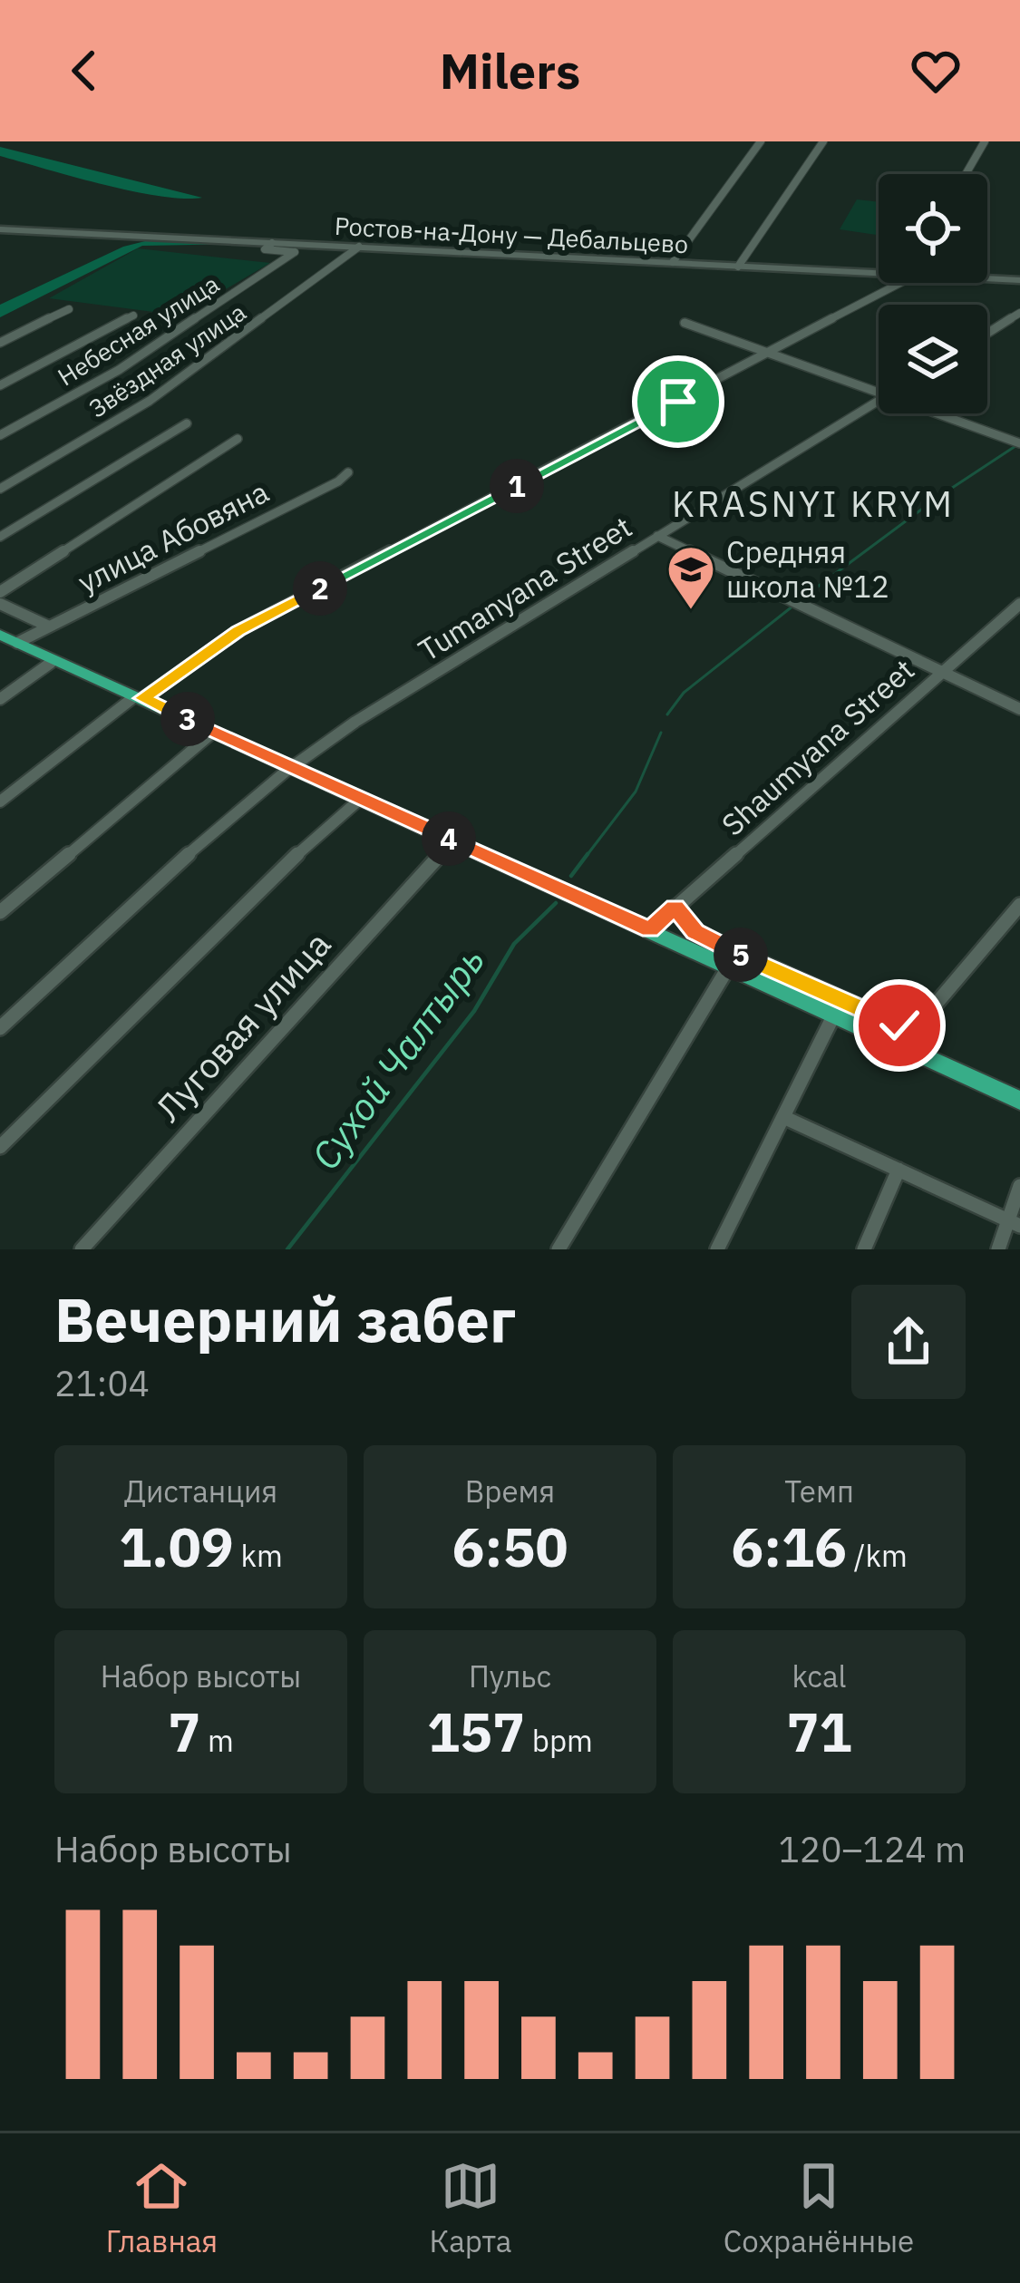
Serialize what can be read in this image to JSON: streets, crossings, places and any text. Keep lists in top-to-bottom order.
{
  "streets": {
    "street": [
      "Ростов-на-Дону — Дебальцево",
      "Небесная улица",
      "Звёздная улица",
      "улица Абовяна",
      "Tumanyana Street",
      "Shaumyana Street",
      "Луговая улица"
    ]
  },
  "crossings": [
    ["Ростов-на-Дону — Дебальцево", "Небесная улица"],
    ["Ростов-на-Дону — Дебальцево", "Звёздная улица"]
  ],
  "districts": ["KRASNYI KRYM"],
  "water": ["Сухой Чалтырь"],
  "places": {
    "school or university": ["Средняя школа №12"]
  },
  "page": {
    "header": "Milers",
    "pins": [
      "1",
      "2",
      "3",
      "4",
      "5"
    ],
    "heading": ["Вечерний забег", "21:04"],
    "stats": [
      ["Дистанция", "1.09 km"],
      ["Время", "6:50"],
      ["Темп", "6:16 /km"],
      ["Набор высоты", "7 m"],
      ["Пульс", "157 bpm"],
      ["kcal", "71"]
    ],
    "chart": ["Набор высоты", "120–124 m"],
    "tabs": ["Главная", "Карта", "Сохранённые"]
  }
}
